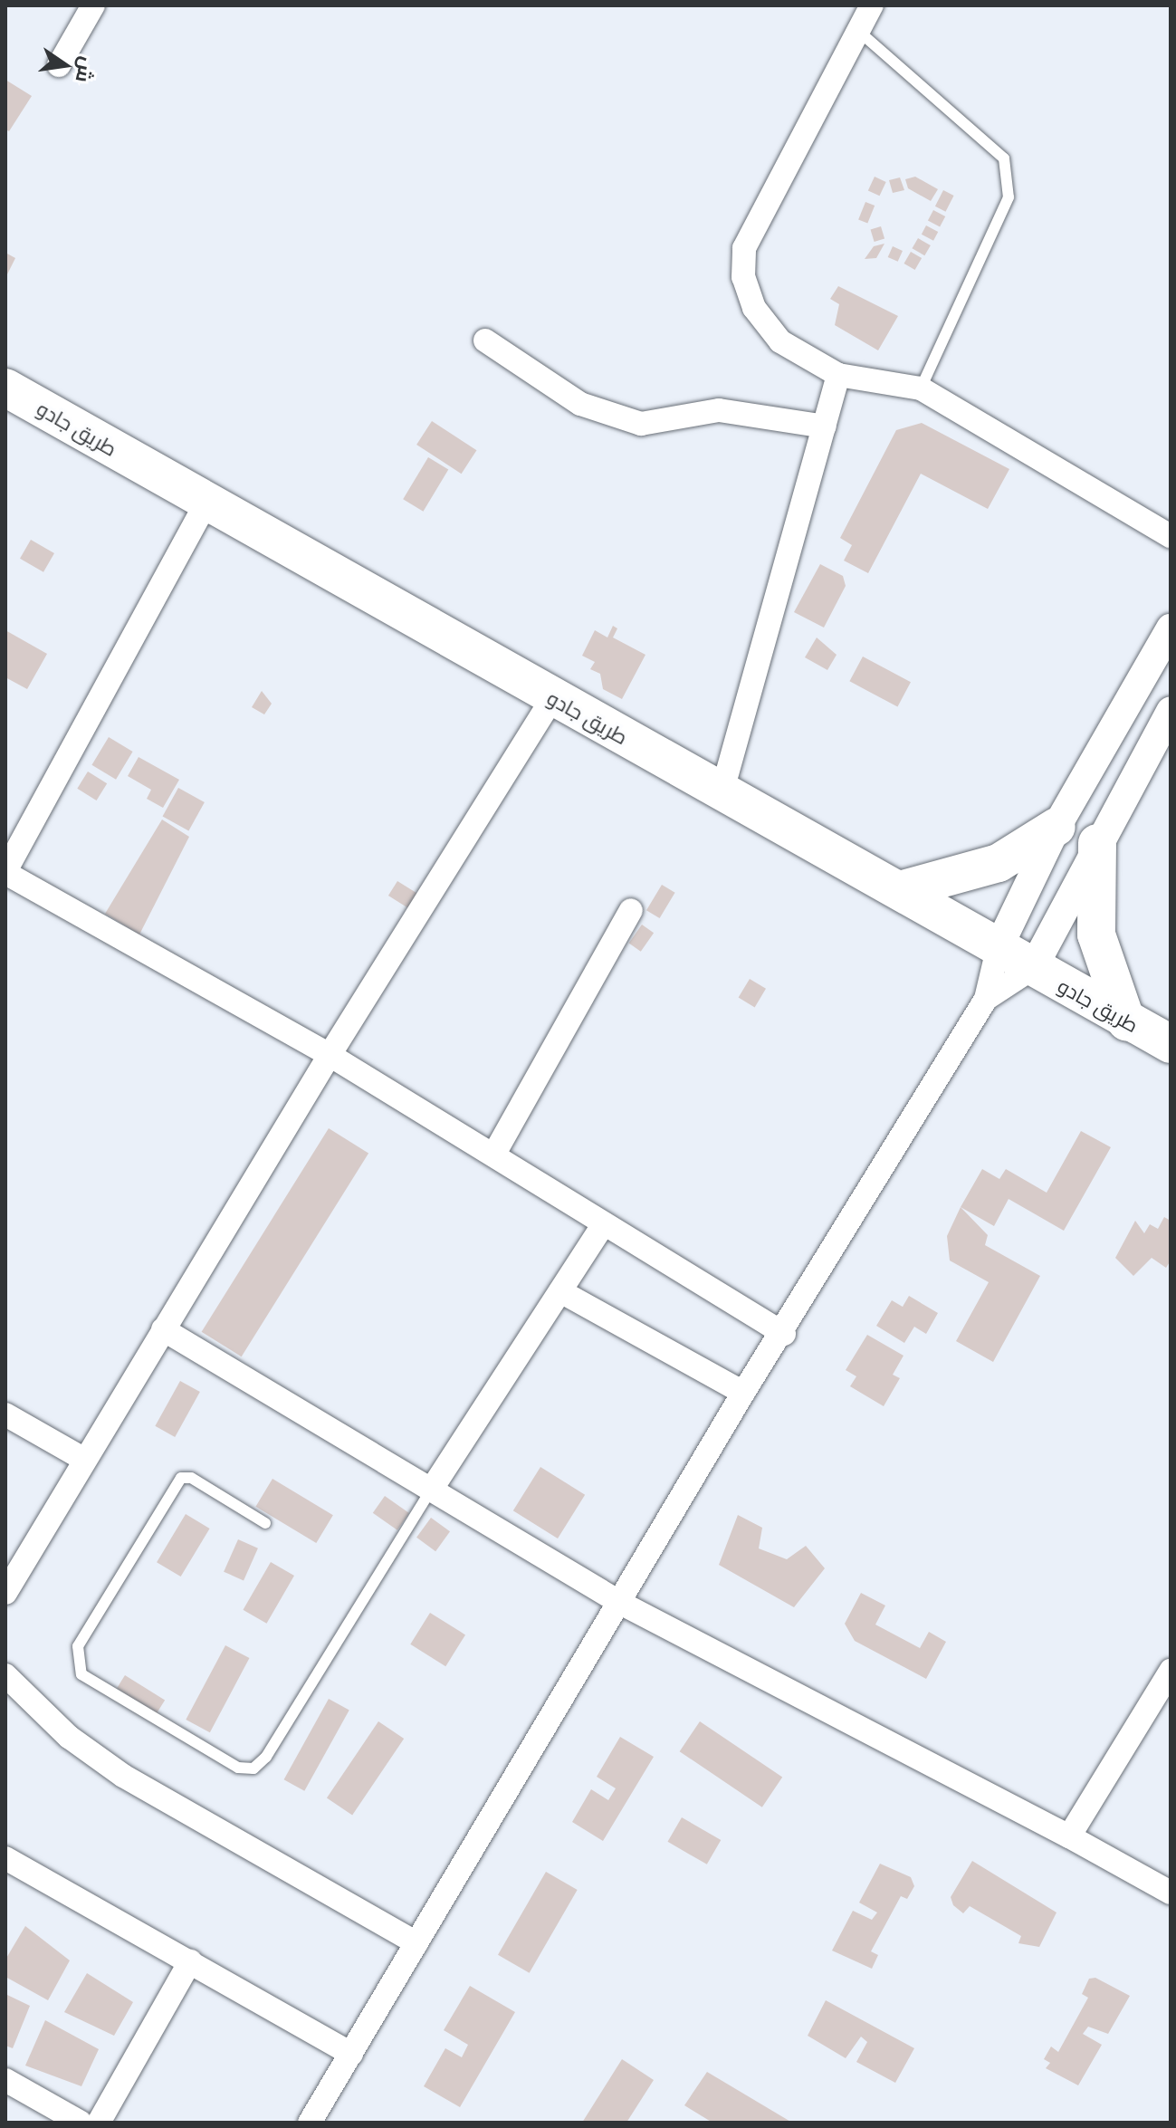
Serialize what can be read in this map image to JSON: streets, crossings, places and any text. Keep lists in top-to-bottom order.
{
  "streets": {
    "highway": ["طريق جادو"]
  },
  "north": "right"
}
